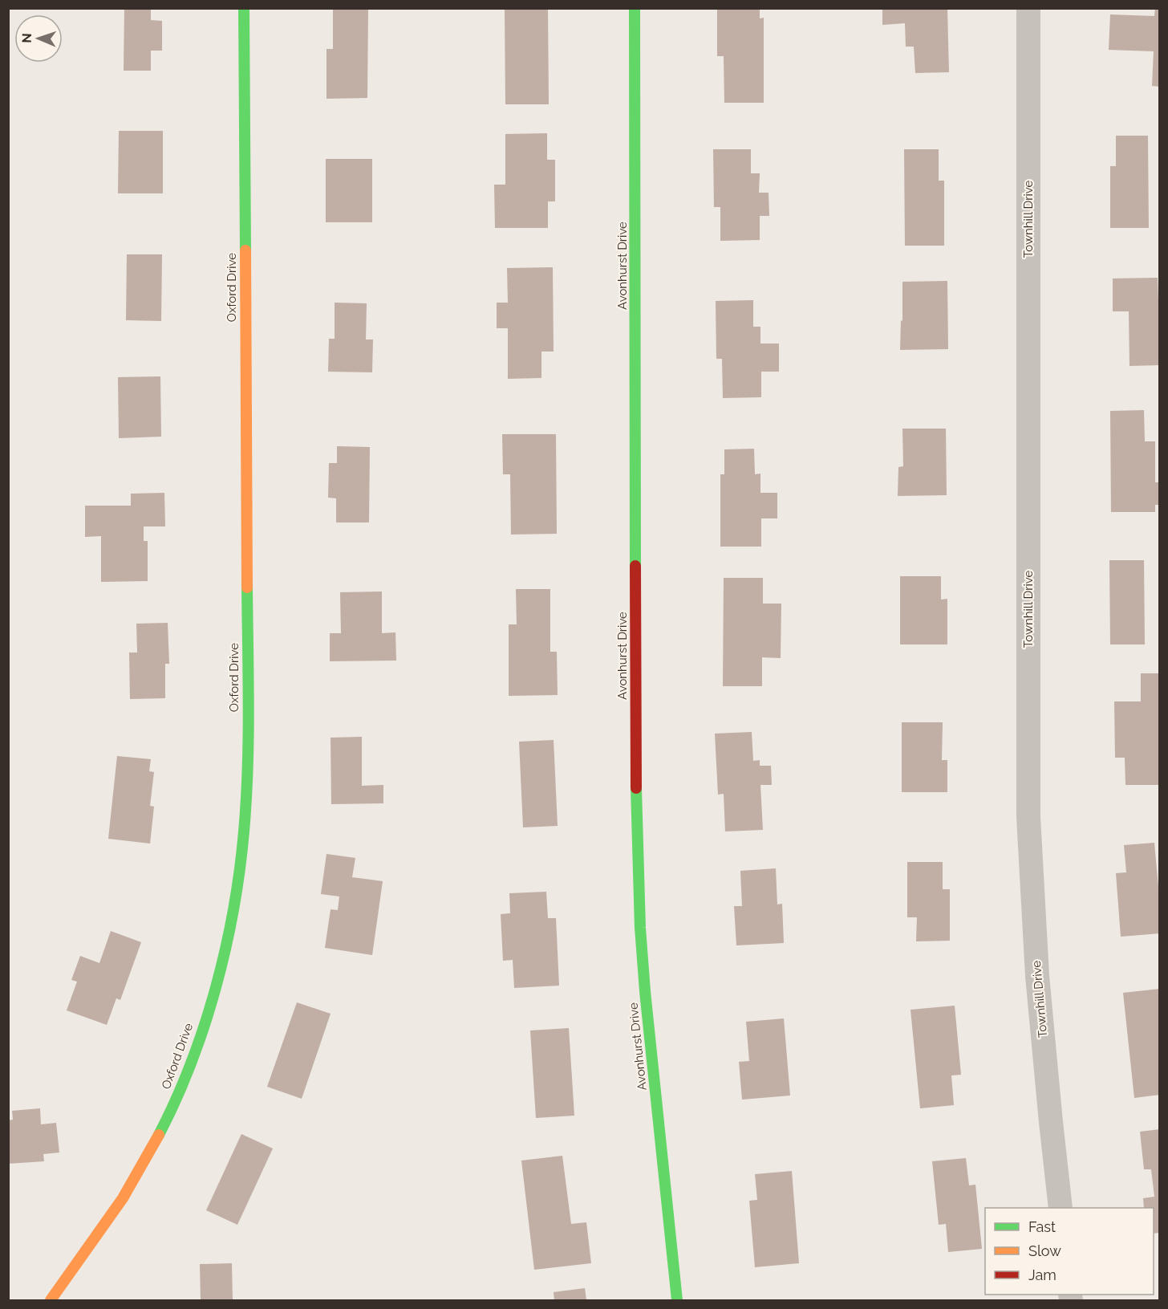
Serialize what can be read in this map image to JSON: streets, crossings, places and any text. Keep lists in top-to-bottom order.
{
  "streets": {
    "street": ["Townhill Drive", "Avonhurst Drive", "Oxford Drive"]
  },
  "legend": ["Fast", "Slow", "Jam"],
  "north": "left"
}
